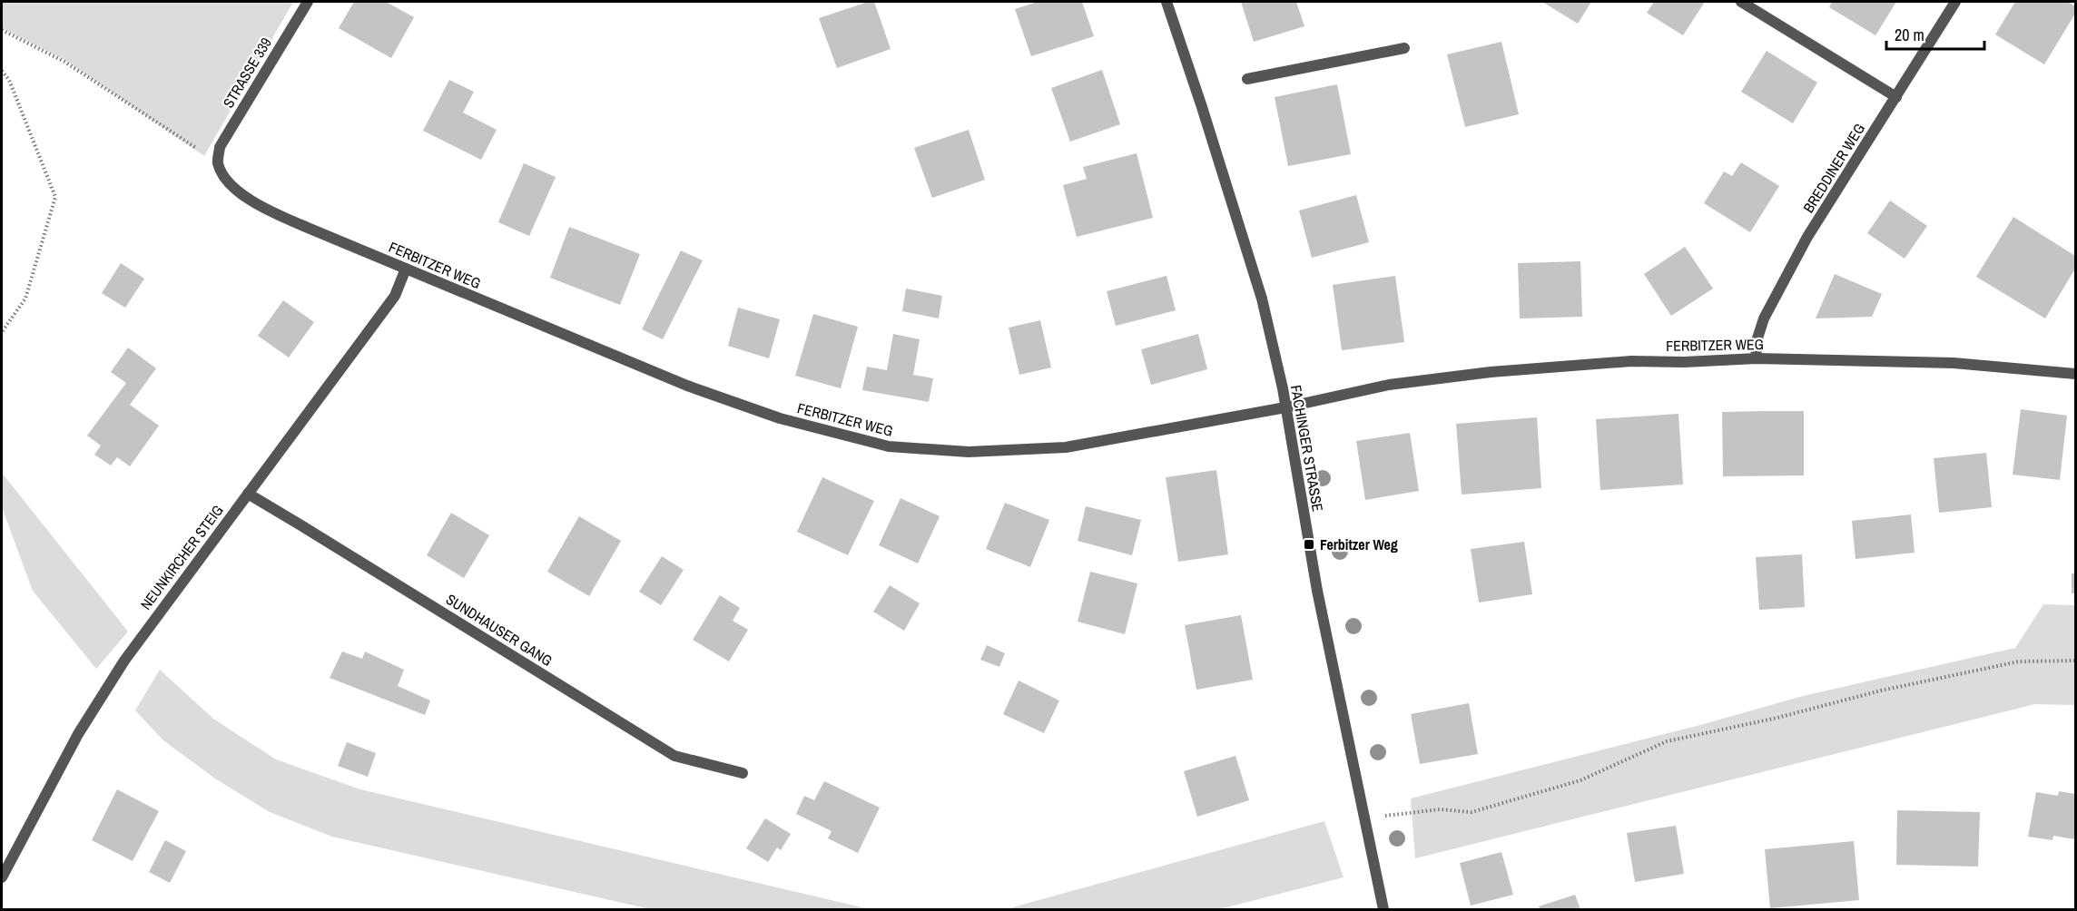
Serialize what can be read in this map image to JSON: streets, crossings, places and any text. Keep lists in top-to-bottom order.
{
  "streets": {
    "street": [
      "STRASSE 339",
      "BREDDINER WEG",
      "FERBITZER WEG",
      "FACHINGER STRASSE",
      "NEUNKIRCHER STEIG",
      "SUNDHAUSER GANG"
    ]
  },
  "crossings": [
    ["STRASSE 339", "FERBITZER WEG"],
    ["BREDDINER WEG", "FERBITZER WEG"],
    ["FERBITZER WEG", "FACHINGER STRASSE"],
    ["FERBITZER WEG", "NEUNKIRCHER STEIG"],
    ["NEUNKIRCHER STEIG", "SUNDHAUSER GANG"]
  ],
  "places": {
    "transit": ["Ferbitzer Weg"]
  },
  "scale_bar": "20 m"
}
